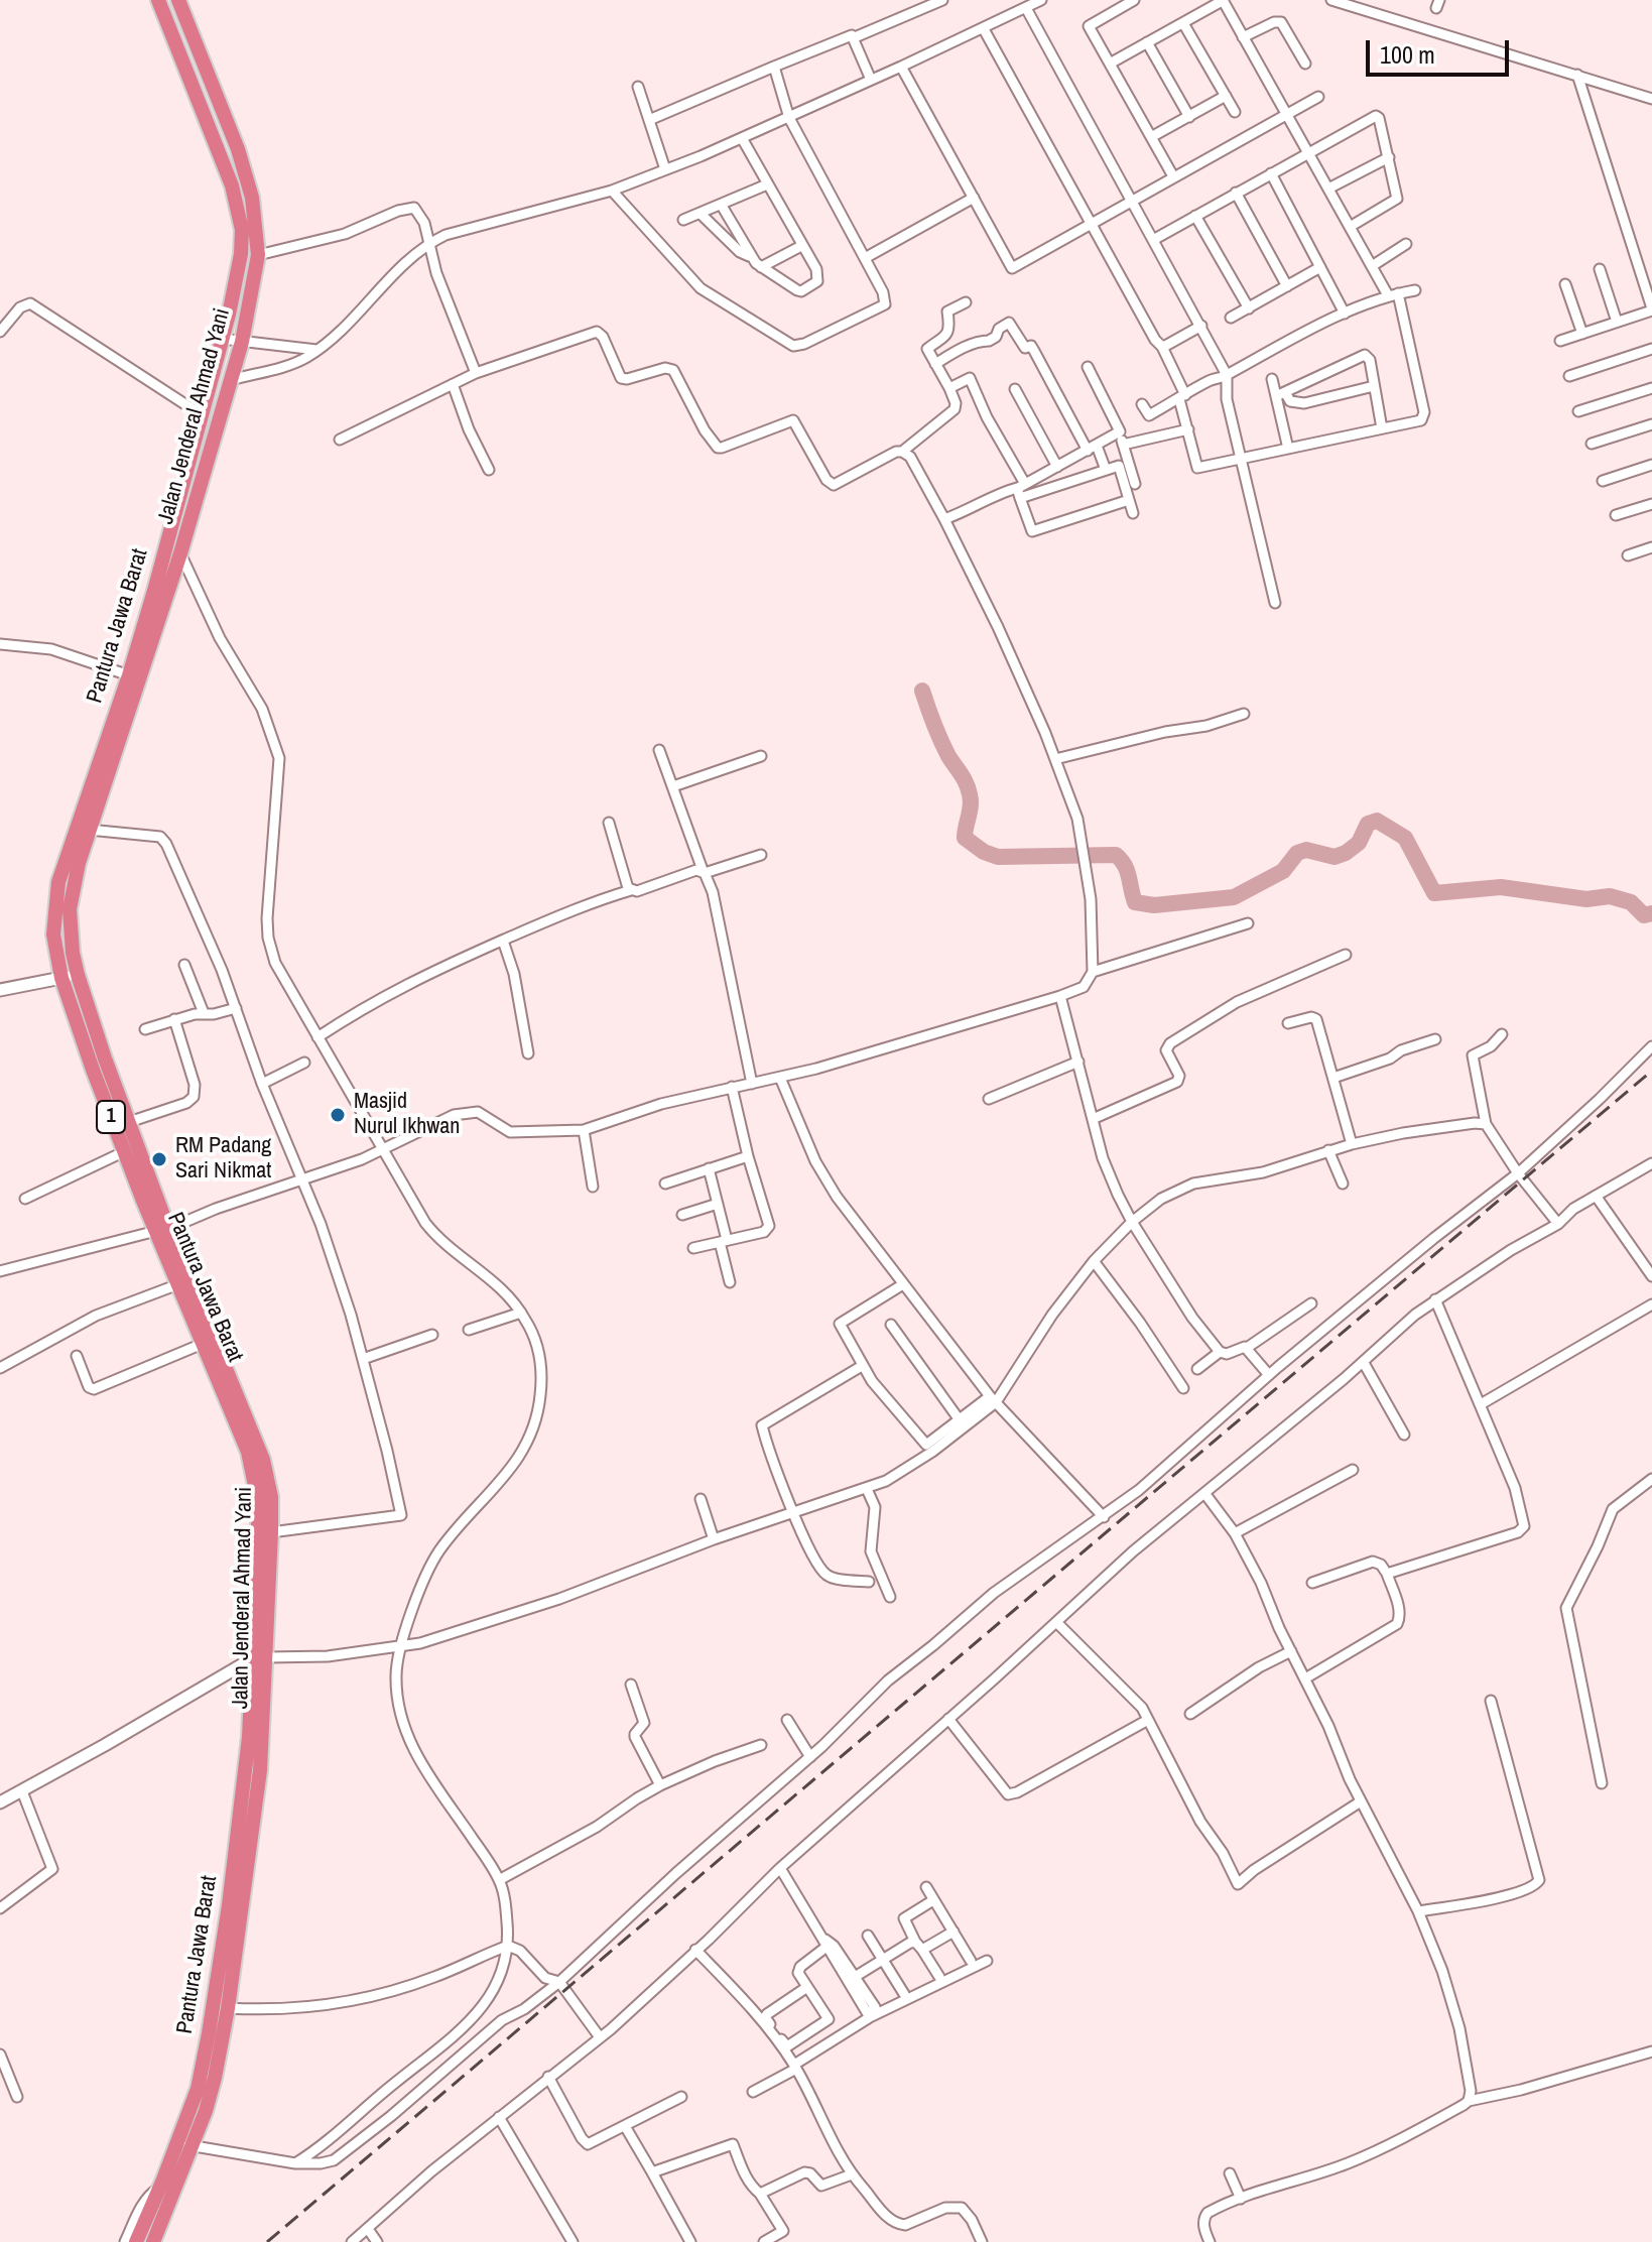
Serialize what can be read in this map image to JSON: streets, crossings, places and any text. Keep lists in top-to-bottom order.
{
  "streets": {
    "highway": ["Jalan Jenderal Ahmad Yani", "Pantura Jawa Barat", "1"]
  },
  "crossings": [
    ["Jalan Jenderal Ahmad Yani", "Pantura Jawa Barat"],
    ["Pantura Jawa Barat", "1"]
  ],
  "places": ["Masjid Nurul Ikhwan", "RM Padang Sari Nikmat"],
  "scale_bar": "100 m"
}
